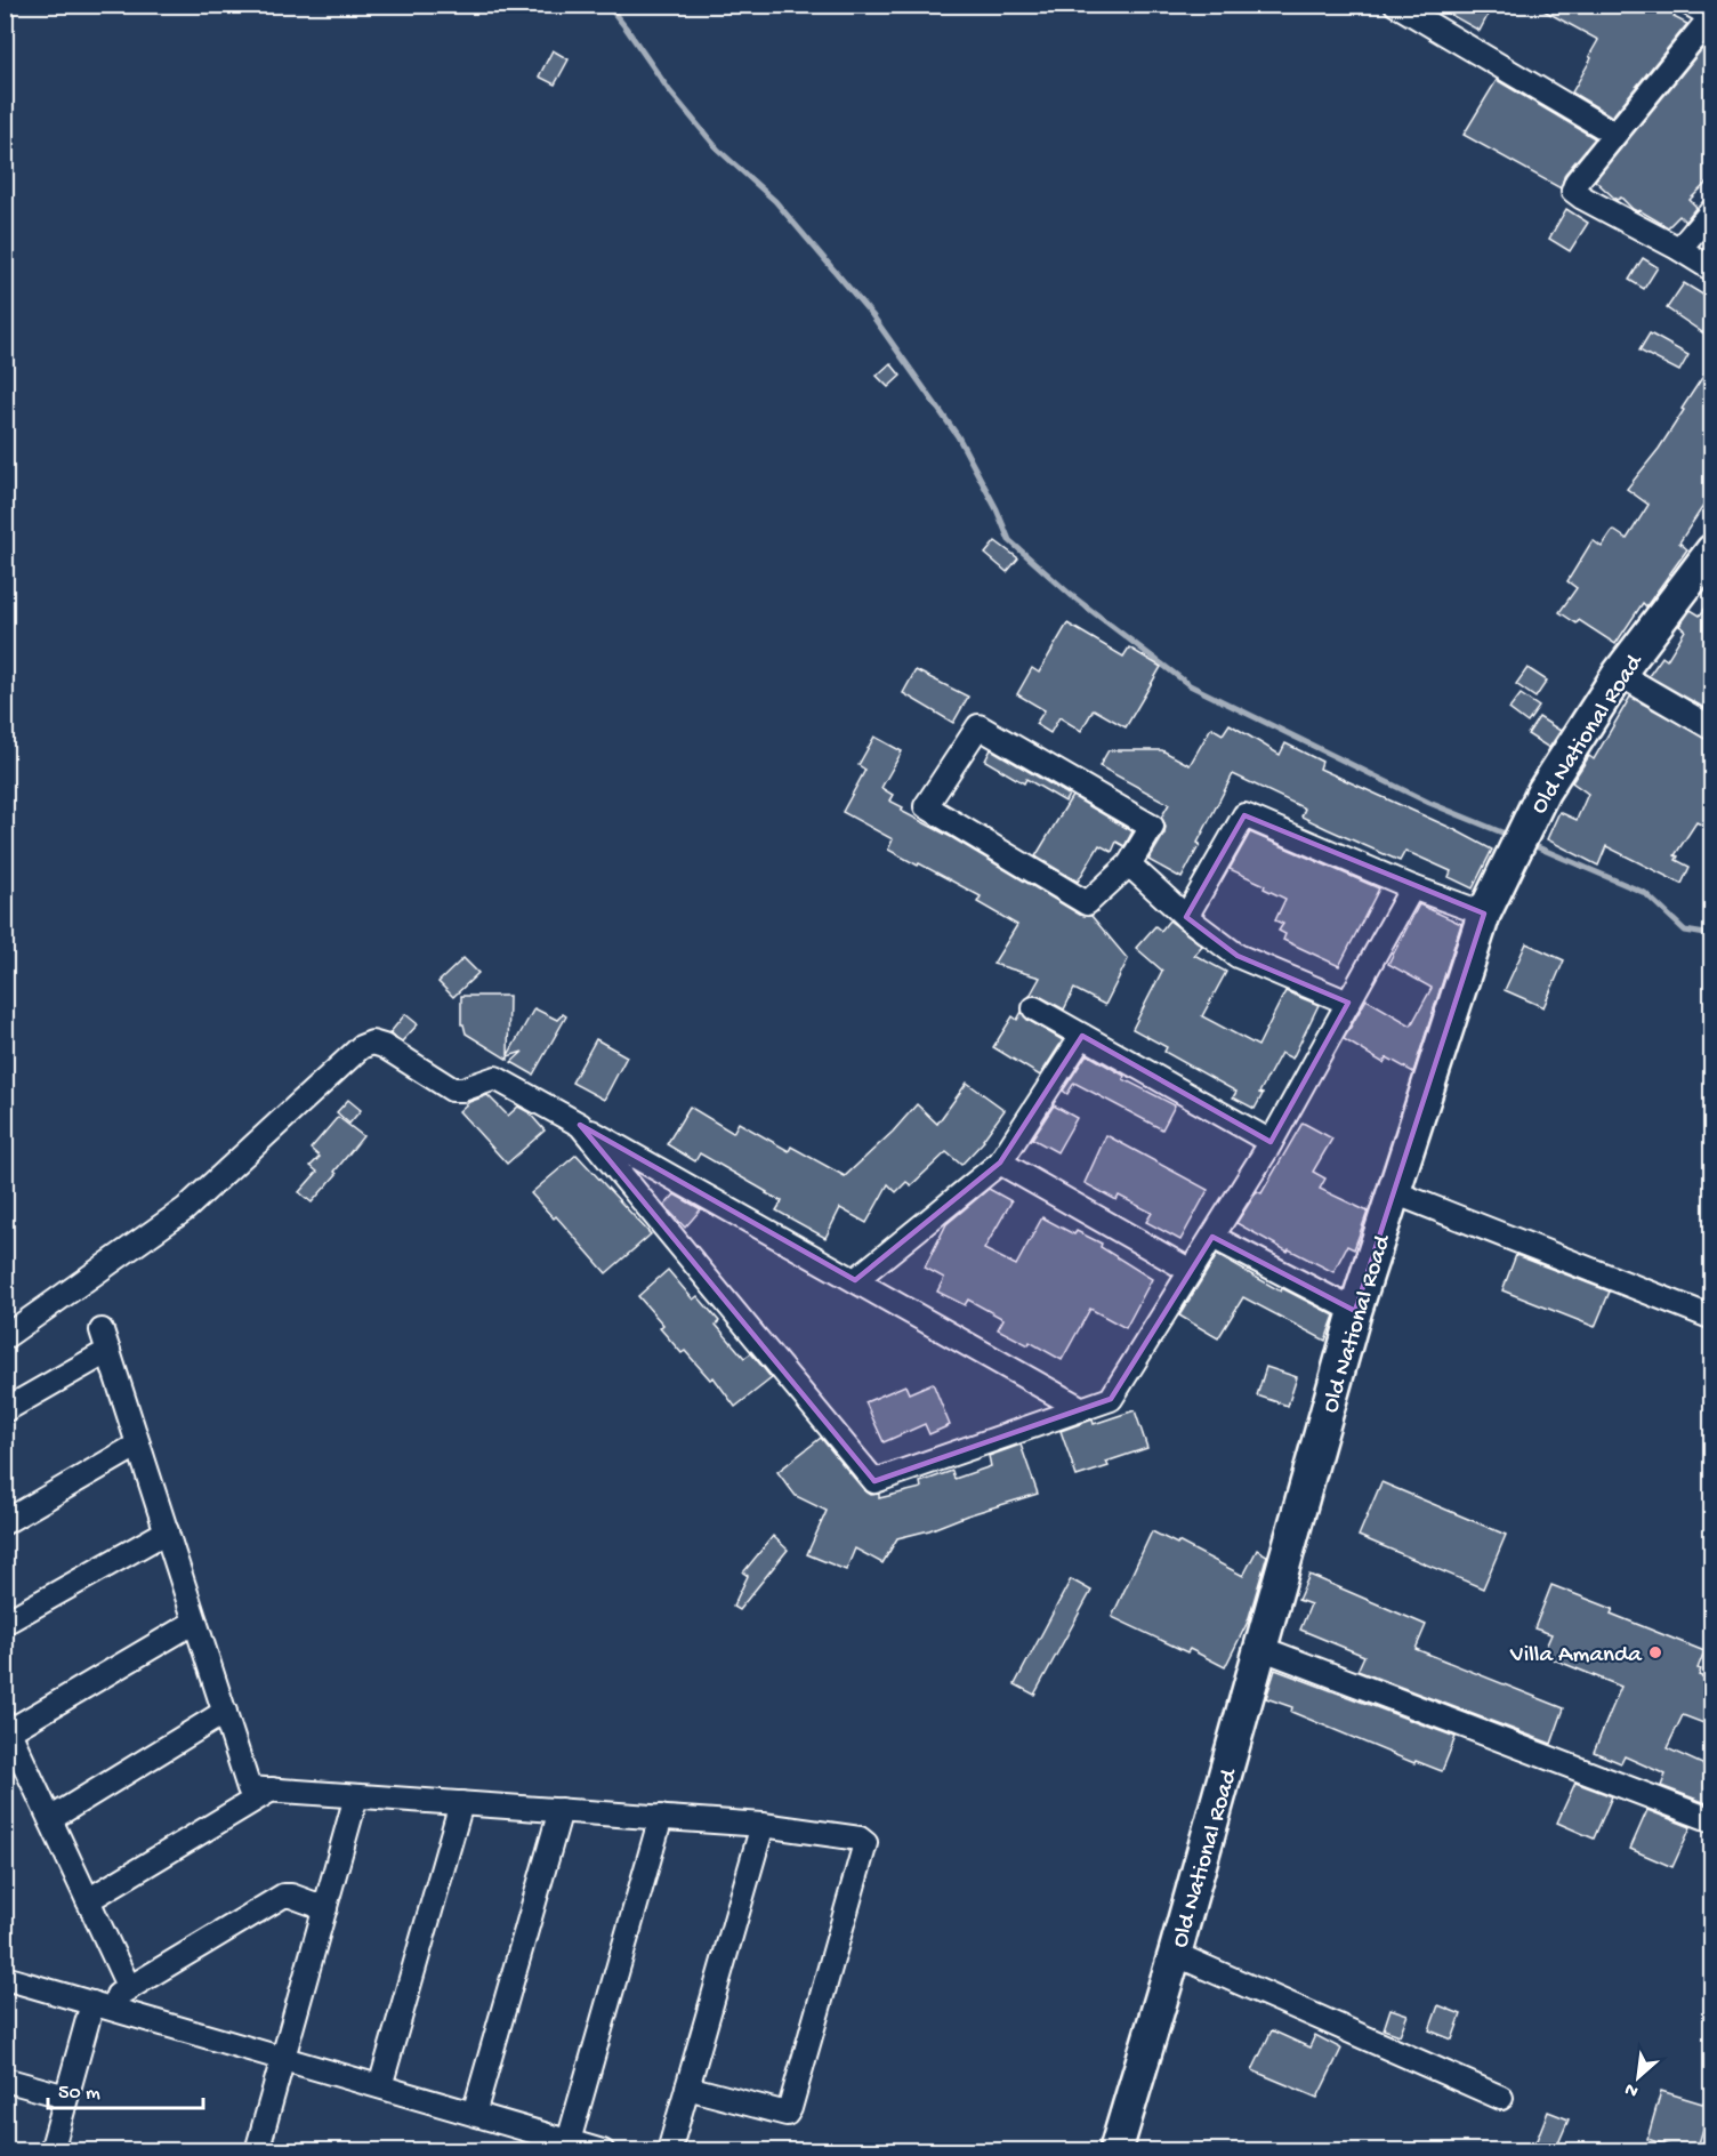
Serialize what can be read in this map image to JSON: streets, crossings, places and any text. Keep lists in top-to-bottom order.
{
  "streets": {
    "main road": ["Old National Road"]
  },
  "places": ["Villa Amanda"],
  "scale_bar": "50 m",
  "north": "bottom left"
}
